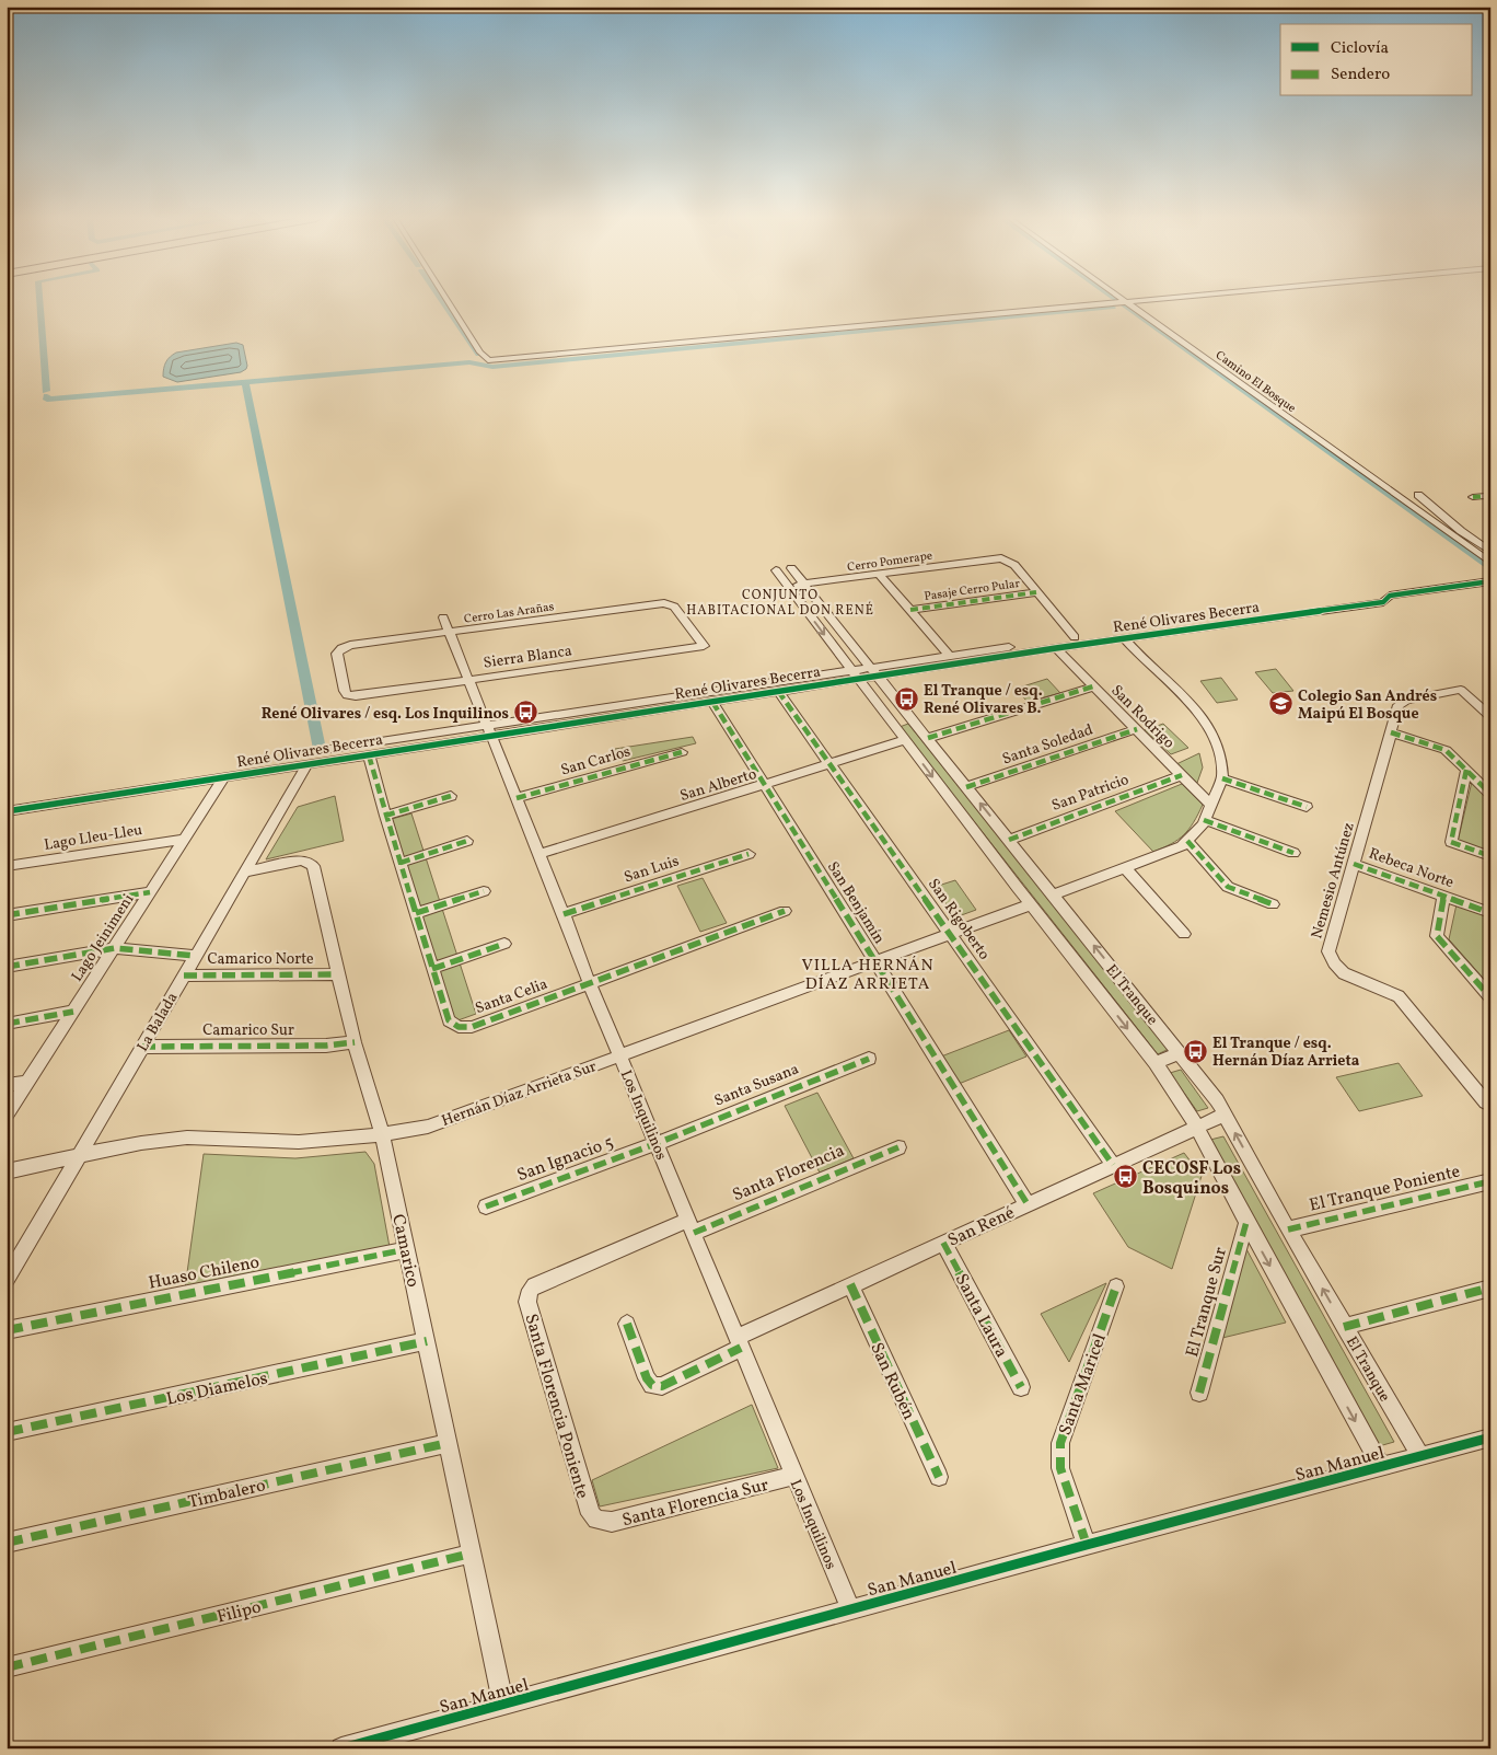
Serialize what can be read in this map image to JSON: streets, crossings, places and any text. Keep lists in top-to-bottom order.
{
  "streets": {
    "street": [
      "Camino El Bosque",
      "Cerro Pomerape",
      "Pasaje Cerro Pular",
      "Cerro Las Arañas",
      "René Olivares Becerra",
      "Sierra Blanca",
      "San Rodrigo",
      "Santa Soledad",
      "San Carlos",
      "San Alberto",
      "San Patricio",
      "Lago Lleu-Lleu",
      "Rebeca Norte",
      "San Luis",
      "Nemesio Antúnez",
      "San Benjamín",
      "San Rigoberto",
      "Lago Jeinimeni",
      "Camarico Norte",
      "El Tranque",
      "Santa Celia",
      "La Balada",
      "Camarico Sur",
      "Santa Susana",
      "Hernán Díaz Arrieta Sur",
      "Los Inquilinos",
      "San Ignacio 5",
      "Santa Florencia",
      "El Tranque Poniente",
      "San René",
      "Camarico",
      "Huaso Chileno",
      "El Tranque Sur",
      "Santa Laura",
      "San Rubén",
      "Santa Maricel",
      "Los Diamelos",
      "Santa Florencia Poniente",
      "San Manuel",
      "Timbalero",
      "Santa Florencia Sur",
      "Filipo"
    ]
  },
  "crossings": [
    ["Cerro Pomerape", "Pasaje Cerro Pular"],
    ["Cerro Pomerape", "El Tranque"],
    ["Cerro Las Arañas", "Sierra Blanca"],
    ["Cerro Las Arañas", "Los Inquilinos"],
    ["René Olivares Becerra", "San Rodrigo"],
    ["René Olivares Becerra", "San Benjamín"],
    ["René Olivares Becerra", "San Rigoberto"],
    ["René Olivares Becerra", "Lago Jeinimeni"],
    ["René Olivares Becerra", "El Tranque"],
    ["René Olivares Becerra", "Santa Celia"],
    ["René Olivares Becerra", "La Balada"],
    ["René Olivares Becerra", "Los Inquilinos"],
    ["Sierra Blanca", "Los Inquilinos"],
    ["San Rodrigo", "Santa Soledad"],
    ["San Rodrigo", "San Patricio"],
    ["Santa Soledad", "El Tranque"],
    ["San Carlos", "Los Inquilinos"],
    ["San Alberto", "San Benjamín"],
    ["San Alberto", "San Rigoberto"],
    ["San Alberto", "El Tranque"],
    ["San Alberto", "Los Inquilinos"],
    ["San Patricio", "El Tranque"],
    ["Lago Lleu-Lleu", "Lago Jeinimeni"],
    ["Rebeca Norte", "Nemesio Antúnez"],
    ["San Luis", "Los Inquilinos"],
    ["San Benjamín", "Hernán Díaz Arrieta Sur"],
    ["San Benjamín", "San René"],
    ["San Rigoberto", "Hernán Díaz Arrieta Sur"],
    ["San Rigoberto", "San René"],
    ["Camarico Norte", "La Balada"],
    ["Camarico Norte", "Camarico"],
    ["El Tranque", "Hernán Díaz Arrieta Sur"],
    ["El Tranque", "El Tranque Poniente"],
    ["El Tranque", "San René"],
    ["El Tranque", "El Tranque Sur"],
    ["El Tranque", "San Manuel"],
    ["Santa Celia", "Los Inquilinos"],
    ["La Balada", "Camarico Sur"],
    ["La Balada", "Hernán Díaz Arrieta Sur"],
    ["La Balada", "Camarico"],
    ["Camarico Sur", "Camarico"],
    ["Santa Susana", "Los Inquilinos"],
    ["Santa Susana", "San Ignacio 5"],
    ["Hernán Díaz Arrieta Sur", "Los Inquilinos"],
    ["Hernán Díaz Arrieta Sur", "Camarico"],
    ["Los Inquilinos", "San Ignacio 5"],
    ["Los Inquilinos", "Santa Florencia"],
    ["Los Inquilinos", "San René"],
    ["Los Inquilinos", "San Manuel"],
    ["Los Inquilinos", "Santa Florencia Sur"],
    ["Santa Florencia", "Santa Florencia Poniente"],
    ["San René", "Santa Laura"],
    ["San René", "San Rubén"],
    ["Camarico", "Huaso Chileno"],
    ["Camarico", "Los Diamelos"],
    ["Camarico", "San Manuel"],
    ["Camarico", "Timbalero"],
    ["Camarico", "Filipo"],
    ["Santa Maricel", "San Manuel"],
    ["Santa Florencia Poniente", "Santa Florencia Sur"]
  ],
  "districts": ["CONJUNTO HABITACIONAL DON RENÉ", "VILLA HERNÁN DÍAZ ARRIETA"],
  "places": {
    "bus stop": [
      "El Tranque / esq. René Olivares B.",
      "René Olivares / esq. Los Inquilinos",
      "El Tranque / esq. Hernán Díaz Arrieta",
      "CECOSF Los Bosquinos"
    ],
    "school or university": ["Colegio San Andrés Maipú El Bosque"]
  },
  "legend": ["Ciclovía", "Sendero"]
}
